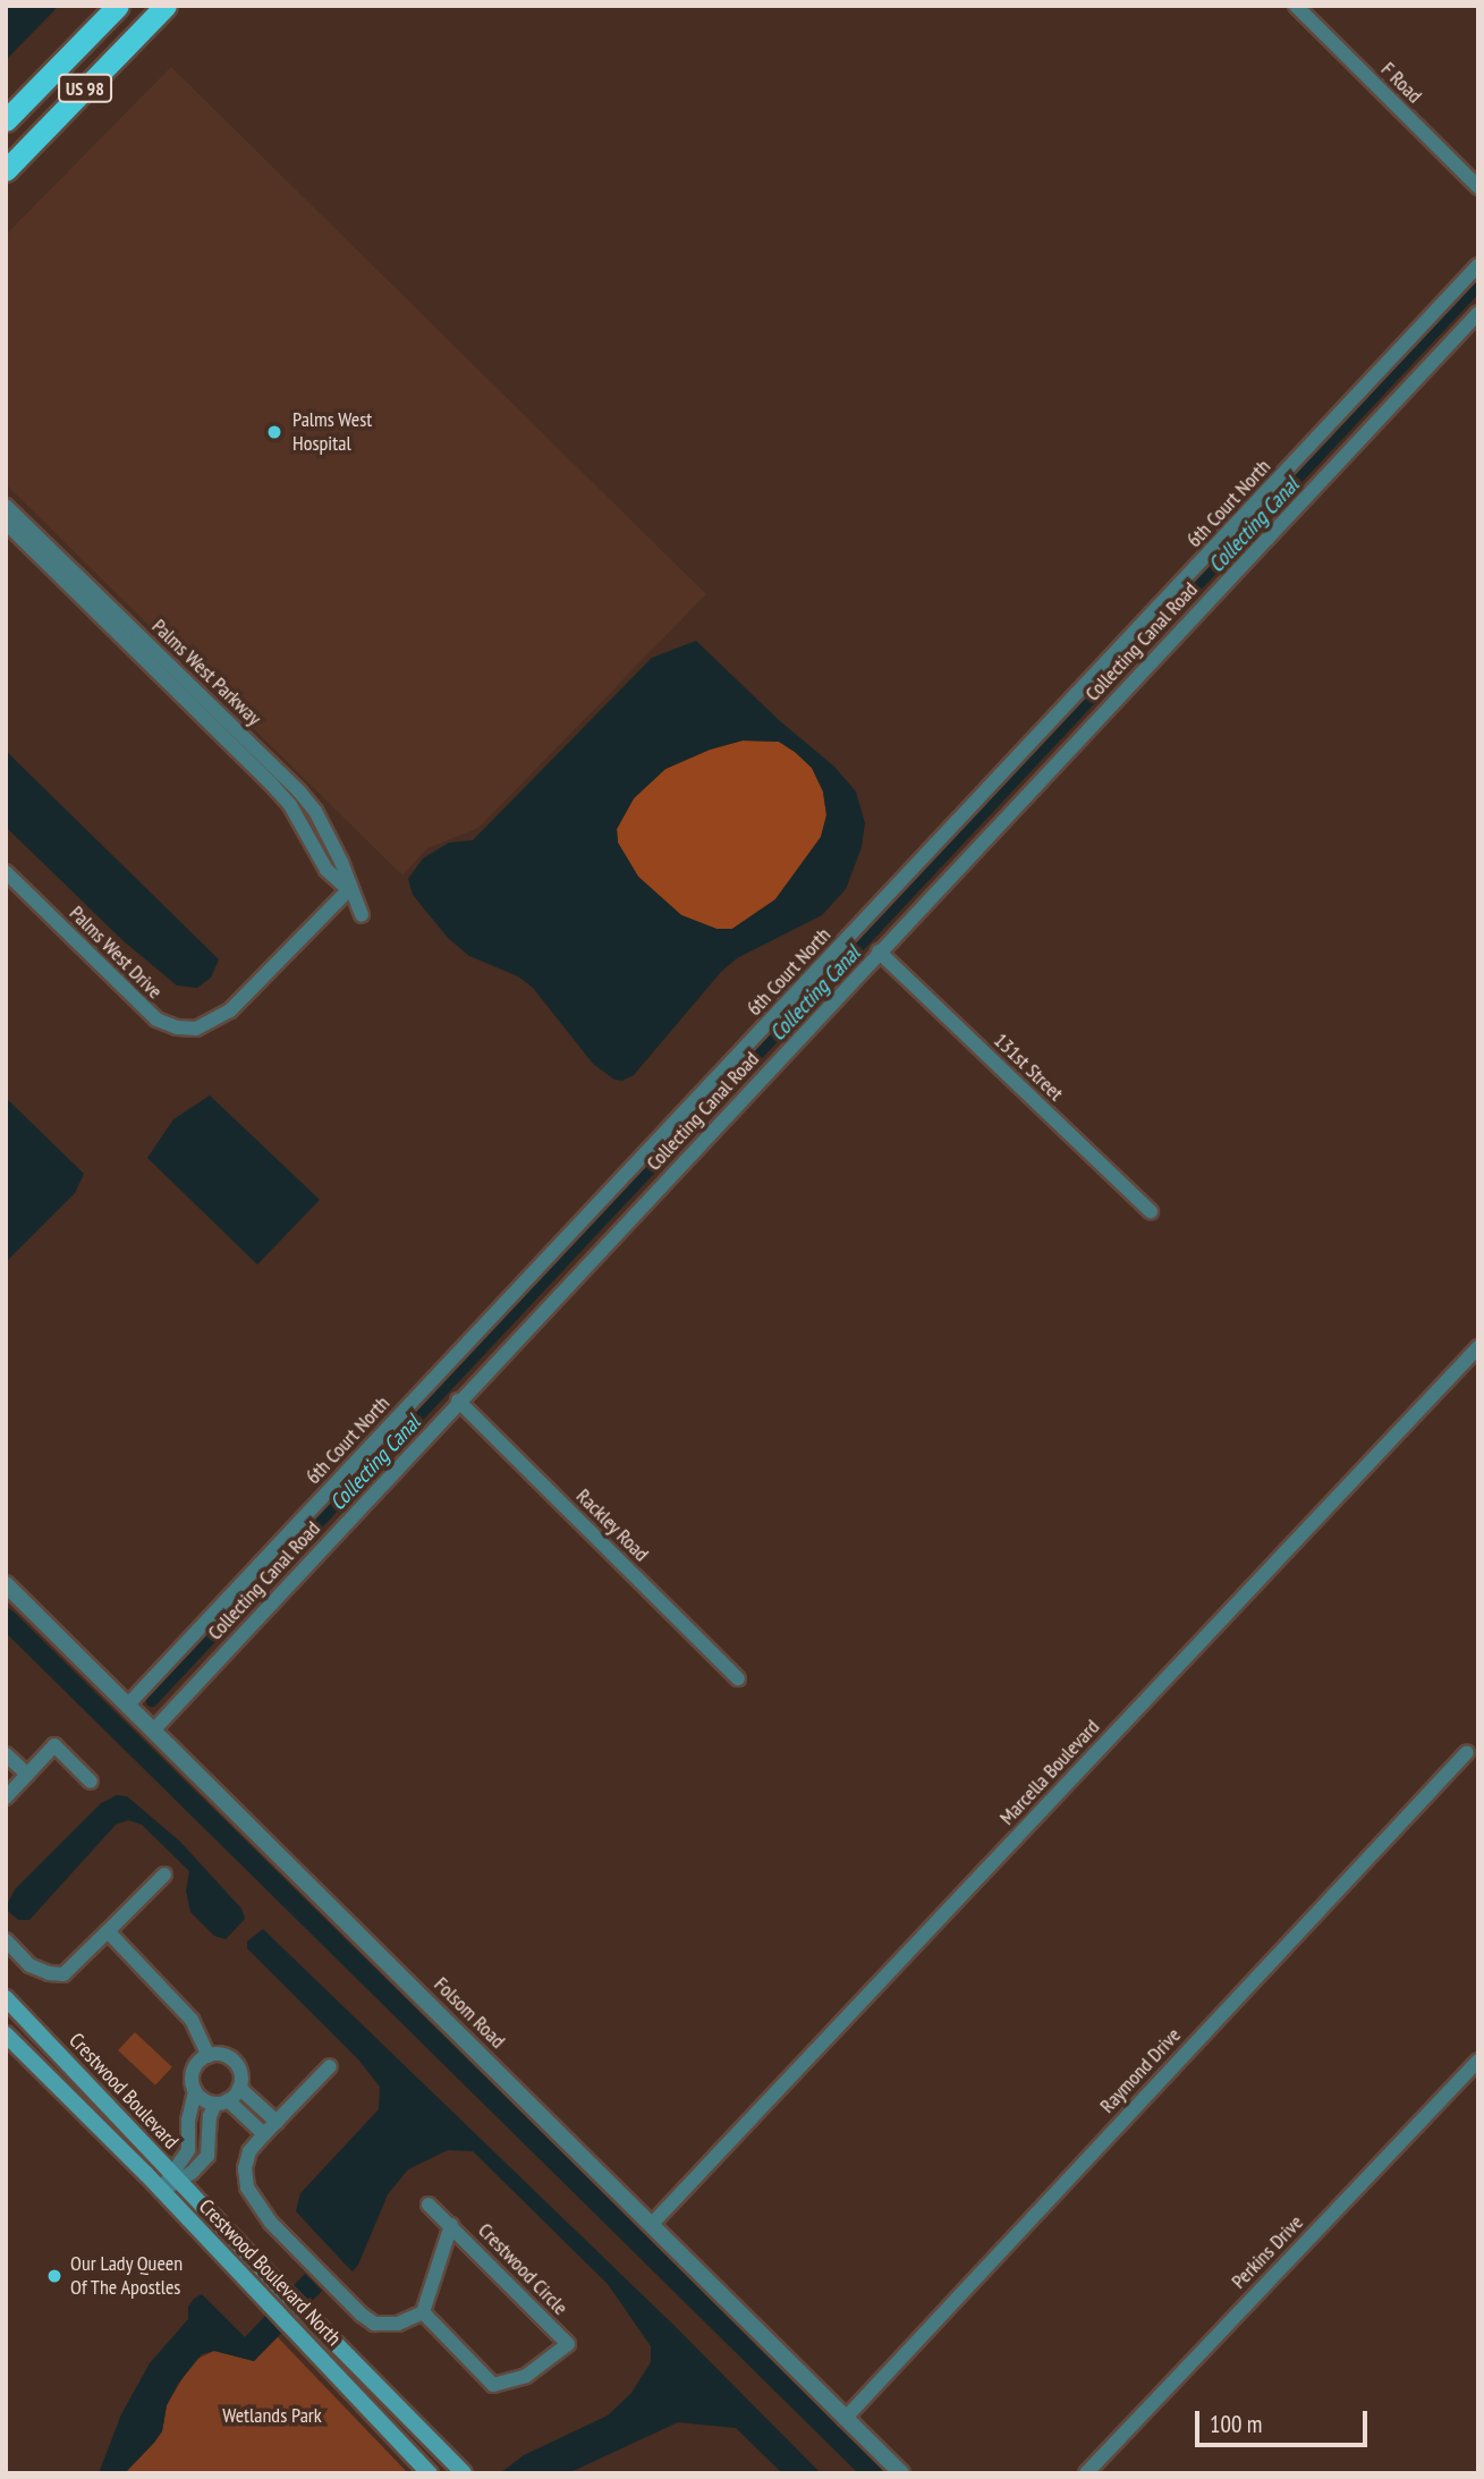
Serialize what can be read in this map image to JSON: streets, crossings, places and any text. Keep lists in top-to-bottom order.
{
  "streets": {
    "highway": ["US 98"],
    "main road": ["Crestwood Boulevard", "Crestwood Boulevard North"],
    "street": [
      "F Road",
      "6th Court North",
      "Collecting Canal Road",
      "Palms West Parkway",
      "Palms West Drive",
      "131st Street",
      "Rackley Road",
      "Marcella Boulevard",
      "Folsom Road",
      "Raymond Drive",
      "Perkins Drive",
      "Crestwood Circle"
    ]
  },
  "crossings": [
    ["6th Court North", "Folsom Road"],
    ["Collecting Canal Road", "131st Street"],
    ["Collecting Canal Road", "Rackley Road"],
    ["Collecting Canal Road", "Folsom Road"],
    ["Palms West Parkway", "Palms West Drive"],
    ["Marcella Boulevard", "Folsom Road"],
    ["Folsom Road", "Raymond Drive"],
    ["Crestwood Boulevard", "Crestwood Boulevard North"]
  ],
  "water": ["Collecting Canal"],
  "parks": ["Wetlands Park"],
  "places": ["Palms West Hospital", "Our Lady Queen Of The Apostles"],
  "scale_bar": "100 m"
}
